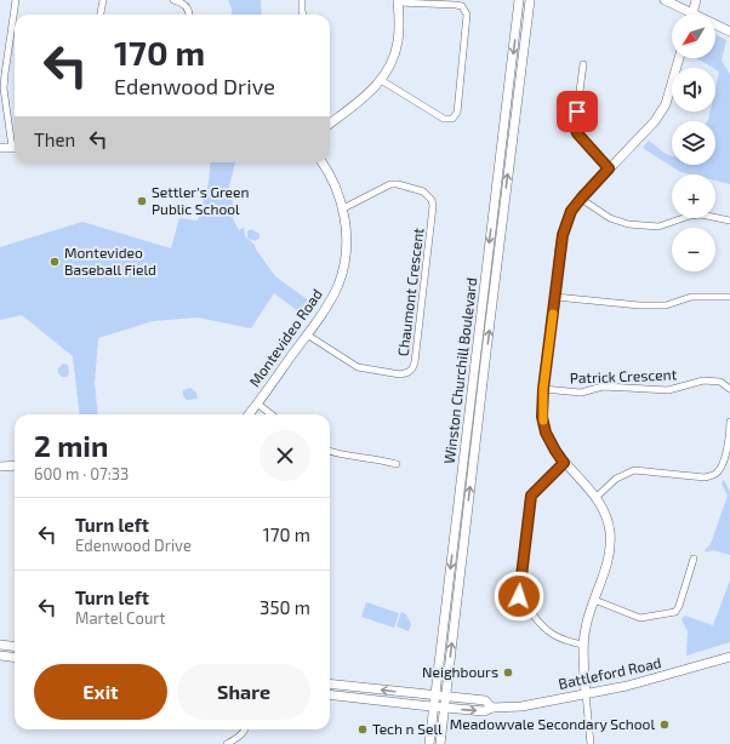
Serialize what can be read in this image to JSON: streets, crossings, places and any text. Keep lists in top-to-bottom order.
{
  "streets": {
    "street": [
      "Chaumont Crescent",
      "Montevideo Road",
      "Winston Churchill Boulevard",
      "Patrick Crescent",
      "Battleford Road"
    ]
  },
  "crossings": [
    ["Chaumont Crescent", "Montevideo Road"],
    ["Winston Churchill Boulevard", "Battleford Road"]
  ],
  "places": [
    "Settler's Green Public School",
    "Montevideo Baseball Field",
    "Neighbours",
    "Meadowvale Secondary School",
    "Tech n Sell"
  ],
  "north": "bottom left",
  "page": {
    "map_buttons": ["+", "−"],
    "turn": ["170 m", "Edenwood Drive"],
    "then": "Then",
    "heading": ["2 min", "600 m · 07:33"],
    "list": [
      {
        "name": "Turn left",
        "note": "Edenwood Drive",
        "value": "170 m"
      },
      {
        "name": "Turn left",
        "note": "Martel Court",
        "value": "350 m"
      }
    ],
    "buttons": ["Exit", "Share"]
  }
}
